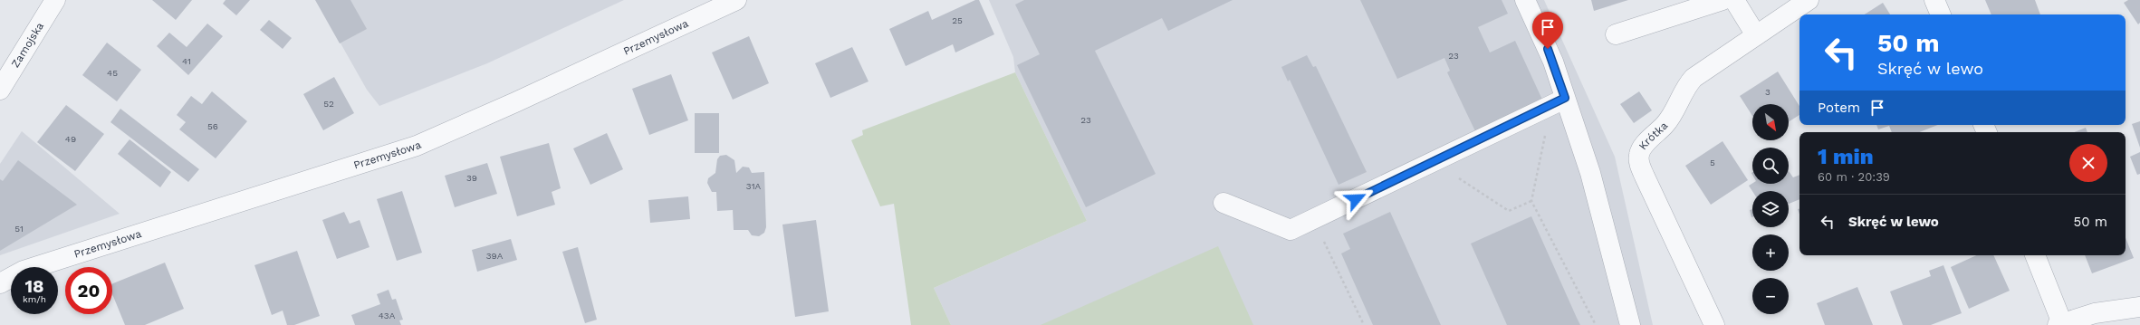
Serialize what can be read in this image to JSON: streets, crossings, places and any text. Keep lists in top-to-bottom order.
{
  "streets": {
    "street": ["Przemysłowa", "Zamojska", "Krótka"]
  },
  "house_numbers": [
    "25",
    "23",
    "41",
    "45",
    "3",
    "52",
    "23",
    "56",
    "49",
    "5",
    "39",
    "31A",
    "51",
    "39A",
    "43A"
  ],
  "north": "bottom right",
  "page": {
    "turn": ["50 m", "Skręć w lewo"],
    "then": "Potem",
    "map_buttons": ["+", "−"],
    "heading": ["1 min", "60 m · 20:39"],
    "list": [
      {
        "name": "Skręć w lewo",
        "value": "50 m"
      }
    ],
    "speed": "18 km/h",
    "limit": "20"
  }
}
